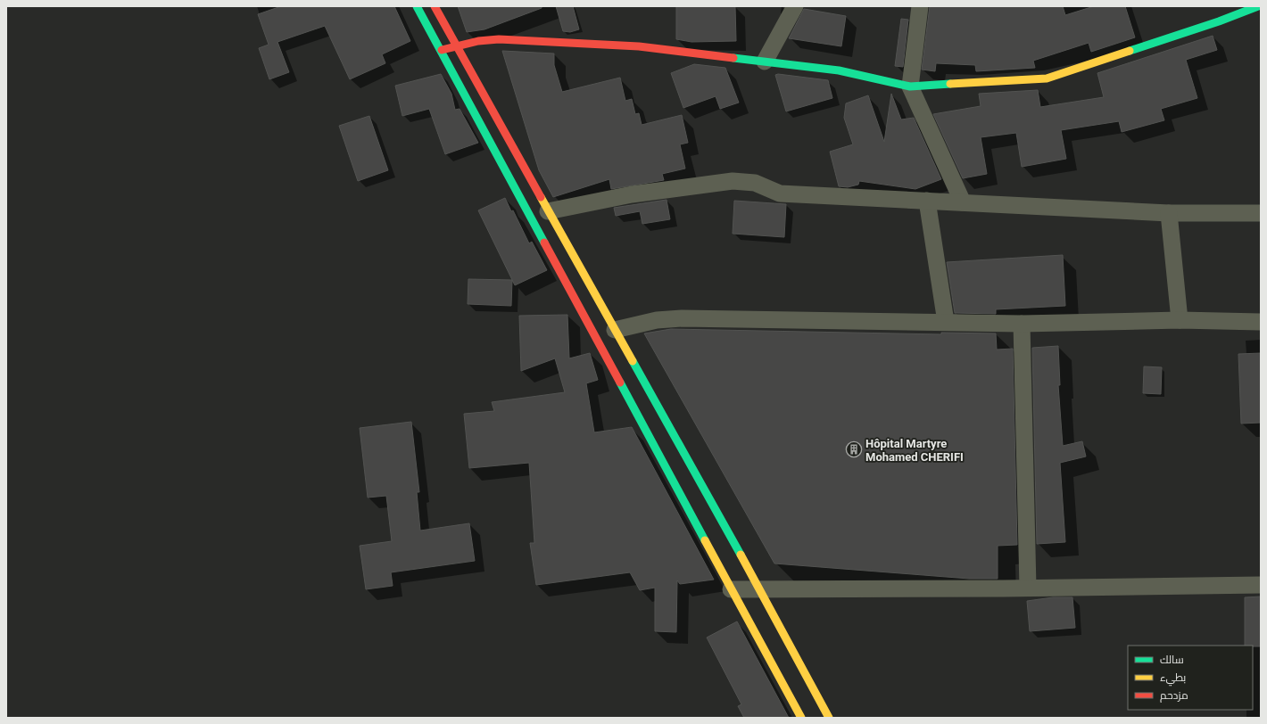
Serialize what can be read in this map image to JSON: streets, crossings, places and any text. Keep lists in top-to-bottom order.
{
  "places": {
    "building": ["Hôpital Martyre Mohamed CHERIFI"]
  },
  "legend": ["سالك", "بطيء", "مزدحم"]
}
